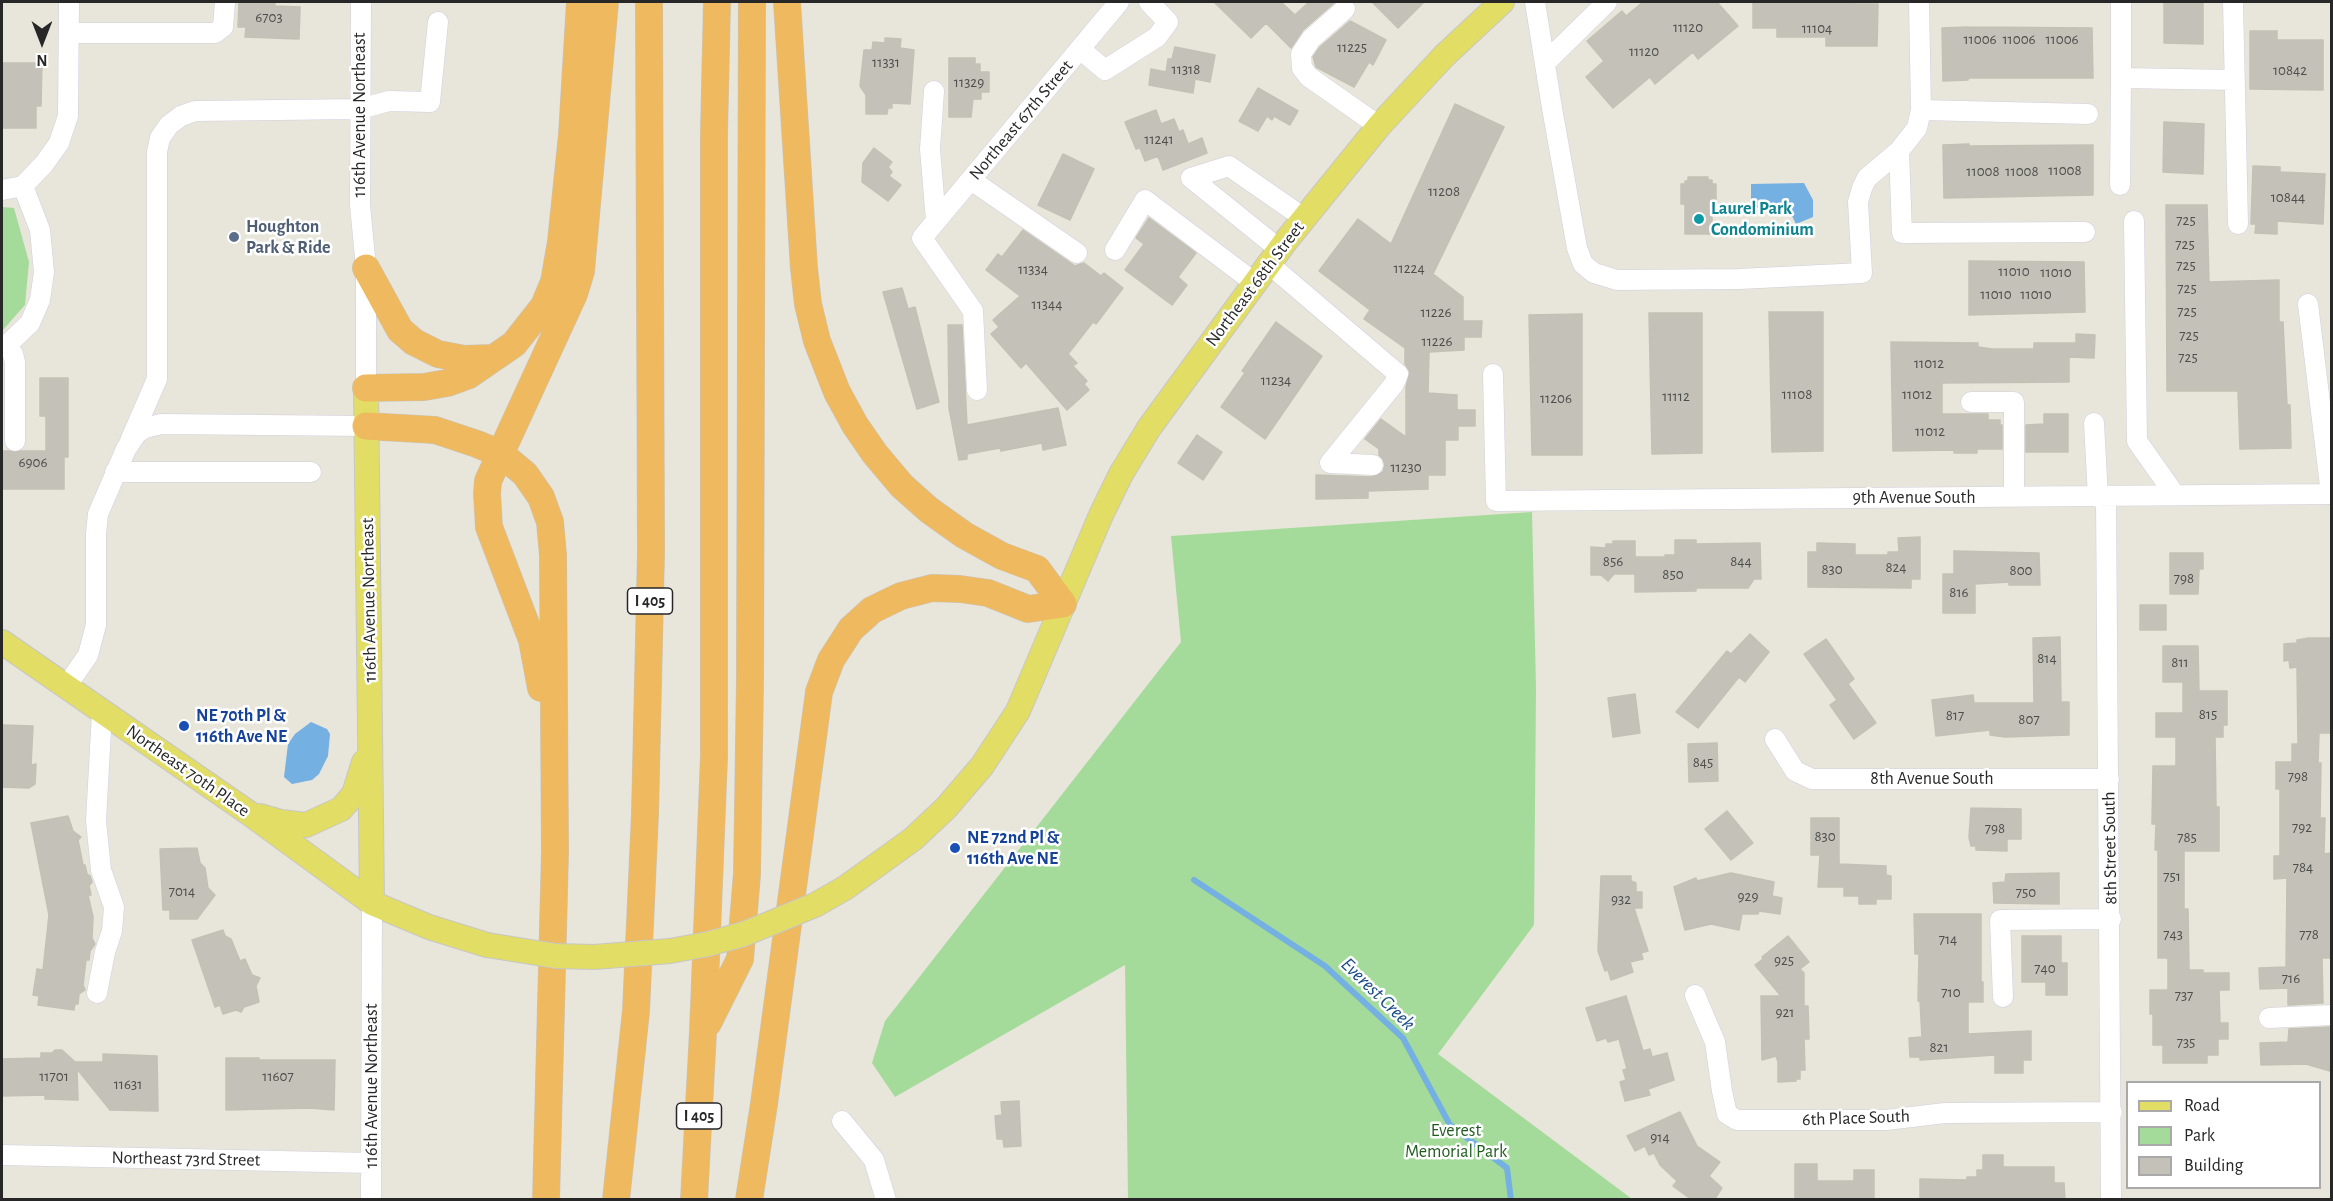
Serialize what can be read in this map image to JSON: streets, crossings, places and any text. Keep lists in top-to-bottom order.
{
  "streets": {
    "highway": ["I 405"],
    "main road": ["116th Avenue Northeast", "Northeast 68th Street", "Northeast 70th Place"],
    "street": [
      "Northeast 67th Street",
      "9th Avenue South",
      "8th Avenue South",
      "8th Street South",
      "6th Place South",
      "Northeast 73rd Street"
    ]
  },
  "crossings": [
    ["116th Avenue Northeast", "Northeast 70th Place"],
    ["116th Avenue Northeast", "Northeast 73rd Street"],
    ["Northeast 68th Street", "Northeast 70th Place"],
    ["9th Avenue South", "8th Street South"],
    ["8th Avenue South", "8th Street South"],
    ["8th Street South", "6th Place South"]
  ],
  "water": ["Everest Creek"],
  "parks": ["Everest Memorial Park"],
  "places": [
    "Laurel Park Condominium",
    "Houghton Park & Ride",
    "NE 70th Pl & 116th Ave NE",
    "NE 72nd Pl & 116th Ave NE"
  ],
  "house_numbers": [
    "6703",
    "11120",
    "11104",
    "11006",
    "11006",
    "11006",
    "11225",
    "11120",
    "11331",
    "11318",
    "10842",
    "11329",
    "11241",
    "11008",
    "11008",
    "11008",
    "11208",
    "10844",
    "725",
    "725",
    "725",
    "11224",
    "11334",
    "11010",
    "11010",
    "725",
    "11010",
    "11010",
    "11344",
    "725",
    "11226",
    "725",
    "11226",
    "725",
    "11012",
    "11234",
    "11108",
    "11012",
    "11112",
    "11206",
    "11012",
    "6906",
    "11230",
    "856",
    "844",
    "824",
    "830",
    "800",
    "850",
    "798",
    "816",
    "814",
    "811",
    "815",
    "817",
    "807",
    "845",
    "798",
    "792",
    "798",
    "830",
    "785",
    "784",
    "751",
    "7014",
    "750",
    "929",
    "932",
    "743",
    "778",
    "714",
    "925",
    "740",
    "716",
    "710",
    "737",
    "921",
    "735",
    "821",
    "11701",
    "11607",
    "11631",
    "914"
  ],
  "legend": ["Road", "Park", "Building"],
  "north": "bottom"
}
